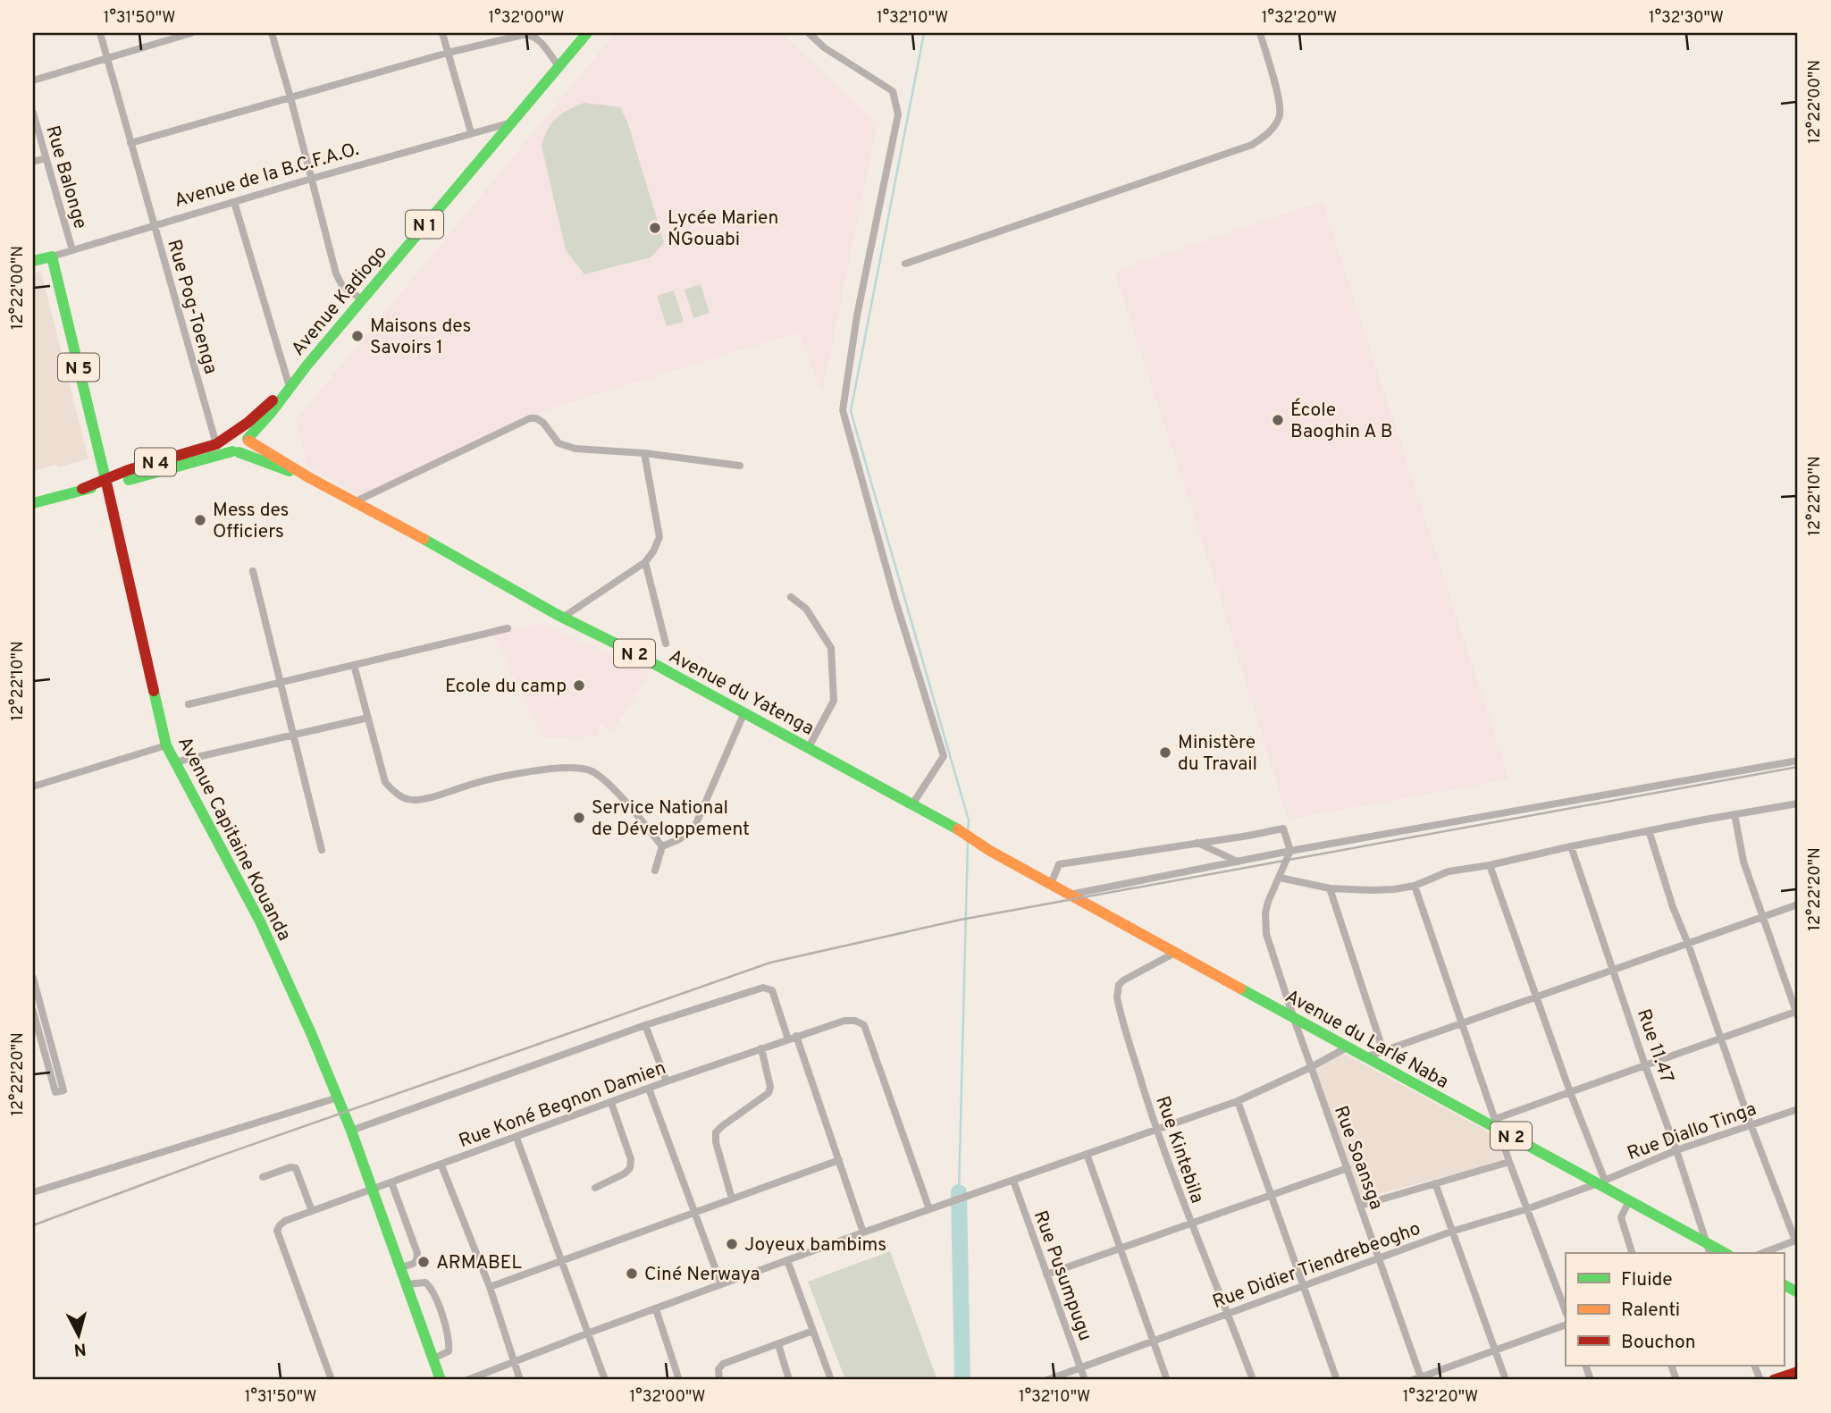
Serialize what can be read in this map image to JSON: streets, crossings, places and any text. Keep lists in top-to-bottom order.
{
  "streets": {
    "main road": [
      "Avenue de la B.C.F.A.O.",
      "N 1",
      "Avenue Kadiogo",
      "N 5",
      "N 4",
      "N 2",
      "Avenue du Yatenga",
      "Avenue Capitaine Kouanda",
      "Avenue du Larlé Naba"
    ],
    "street": [
      "Rue Balonge",
      "Rue Pog-Toenga",
      "Rue 11.47",
      "Rue Koné Begnon Damien",
      "Rue Diallo Tinga",
      "Rue Kintebila",
      "Rue Soansga",
      "Rue Didier Tiendrebeogho",
      "Rue Pusumpugu"
    ]
  },
  "crossings": [
    ["Avenue de la B.C.F.A.O.", "Rue Balonge"],
    ["Avenue de la B.C.F.A.O.", "Avenue Kadiogo"],
    ["Avenue de la B.C.F.A.O.", "Rue Pog-Toenga"],
    ["Avenue de la B.C.F.A.O.", "Avenue Capitaine Kouanda"],
    ["Avenue Kadiogo", "N 4"],
    ["Avenue Kadiogo", "Avenue du Yatenga"],
    ["Rue Pog-Toenga", "N 4"],
    ["N 4", "Avenue du Yatenga"],
    ["N 4", "Avenue Capitaine Kouanda"],
    ["Avenue du Yatenga", "Avenue du Larlé Naba"],
    ["Avenue Capitaine Kouanda", "Rue Koné Begnon Damien"],
    ["Avenue du Larlé Naba", "Rue 11.47"],
    ["Avenue du Larlé Naba", "Rue Diallo Tinga"],
    ["Avenue du Larlé Naba", "Rue Kintebila"],
    ["Avenue du Larlé Naba", "Rue Soansga"],
    ["Avenue du Larlé Naba", "Rue Didier Tiendrebeogho"],
    ["Rue 11.47", "Rue Diallo Tinga"],
    ["Rue Diallo Tinga", "Rue Didier Tiendrebeogho"],
    ["Rue Kintebila", "Rue Didier Tiendrebeogho"],
    ["Rue Soansga", "Rue Didier Tiendrebeogho"],
    ["Rue Didier Tiendrebeogho", "Rue Pusumpugu"]
  ],
  "places": [
    "Lycée Marien N´Gouabi",
    "Maisons des Savoirs 1",
    "École Baoghin A B",
    "Mess des Officiers",
    "Ecole du camp",
    "Ministère du Travail",
    "Service National de Développement",
    "Joyeux bambims",
    "ARMABEL",
    "Ciné Nerwaya"
  ],
  "legend": ["Fluide", "Ralenti", "Bouchon"],
  "north": "bottom",
  "coordinates": [
    "1°31'50\"W",
    "1°32'00\"W",
    "1°32'10\"W",
    "1°32'20\"W",
    "1°32'30\"W",
    "12°22'00\"N",
    "12°22'10\"N",
    "12°22'20\"N"
  ]
}
